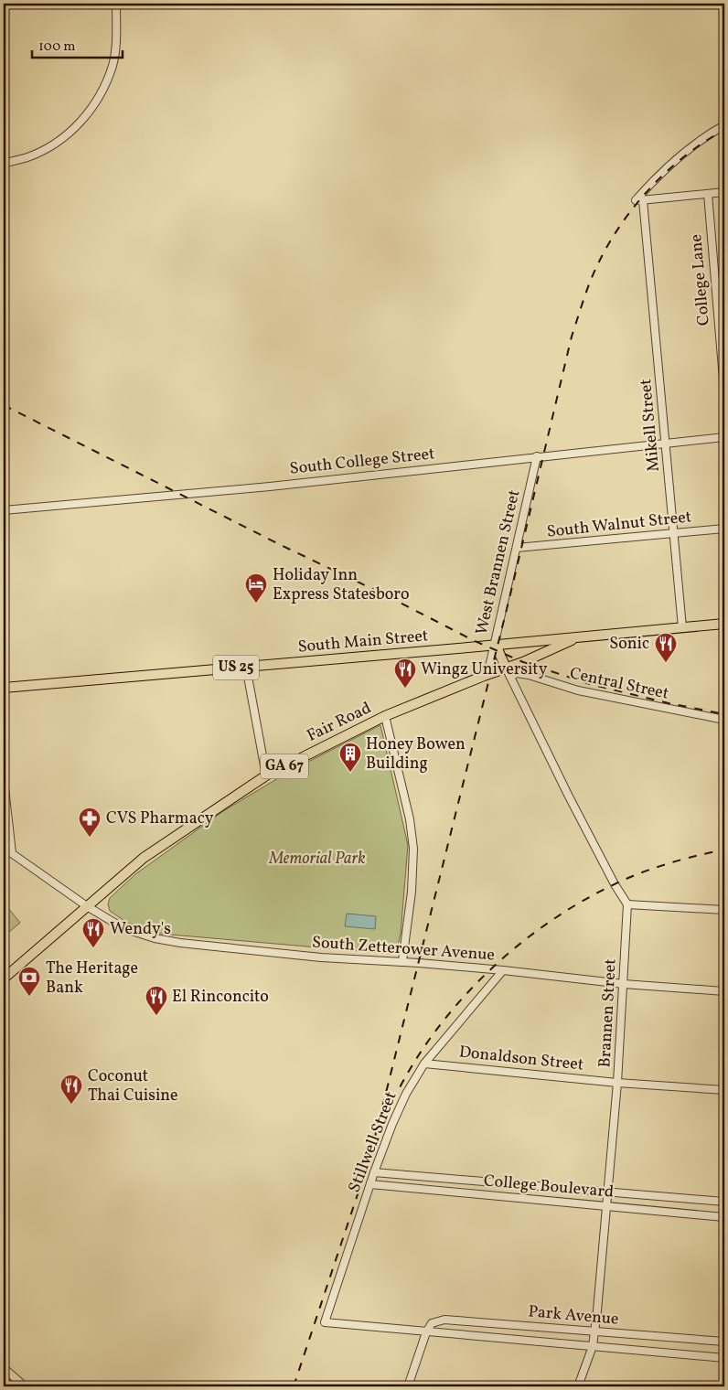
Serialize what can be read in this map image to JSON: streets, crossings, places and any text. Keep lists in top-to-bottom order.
{
  "streets": {
    "main road": [
      "South Main Street",
      "US 25",
      "Fair Road",
      "GA 67"
    ],
    "street": [
      "College Lane",
      "Mikell Street",
      "South College Street",
      "South Walnut Street",
      "West Brannen Street",
      "Central Street",
      "South Zetterower Avenue",
      "Brannen Street",
      "Donaldson Street",
      "Stillwell Street",
      "College Boulevard",
      "Park Avenue"
    ]
  },
  "crossings": [
    ["Mikell Street", "South College Street"],
    ["Mikell Street", "South Walnut Street"],
    ["Mikell Street", "South Main Street"],
    ["South College Street", "West Brannen Street"],
    ["South Walnut Street", "West Brannen Street"],
    ["West Brannen Street", "South Main Street"],
    ["West Brannen Street", "Fair Road"],
    ["South Main Street", "GA 67"],
    ["Central Street", "Fair Road"],
    ["Central Street", "GA 67"],
    ["Fair Road", "GA 67"],
    ["Fair Road", "South Zetterower Avenue"],
    ["South Zetterower Avenue", "Brannen Street"],
    ["South Zetterower Avenue", "Stillwell Street"],
    ["Brannen Street", "Donaldson Street"],
    ["Brannen Street", "College Boulevard"],
    ["Brannen Street", "Park Avenue"],
    ["Donaldson Street", "Stillwell Street"],
    ["Stillwell Street", "College Boulevard"],
    ["Stillwell Street", "Park Avenue"]
  ],
  "parks": ["Memorial Park"],
  "places": {
    "hotel": ["Holiday Inn Express Statesboro"],
    "restaurant": [
      "Sonic",
      "Wingz University",
      "Wendy's",
      "El Rinconcito",
      "Coconut Thai Cuisine"
    ],
    "building": ["Honey Bowen Building"],
    "pharmacy": ["CVS Pharmacy"],
    "bank": ["The Heritage Bank"]
  },
  "scale_bar": "100 m"
}
